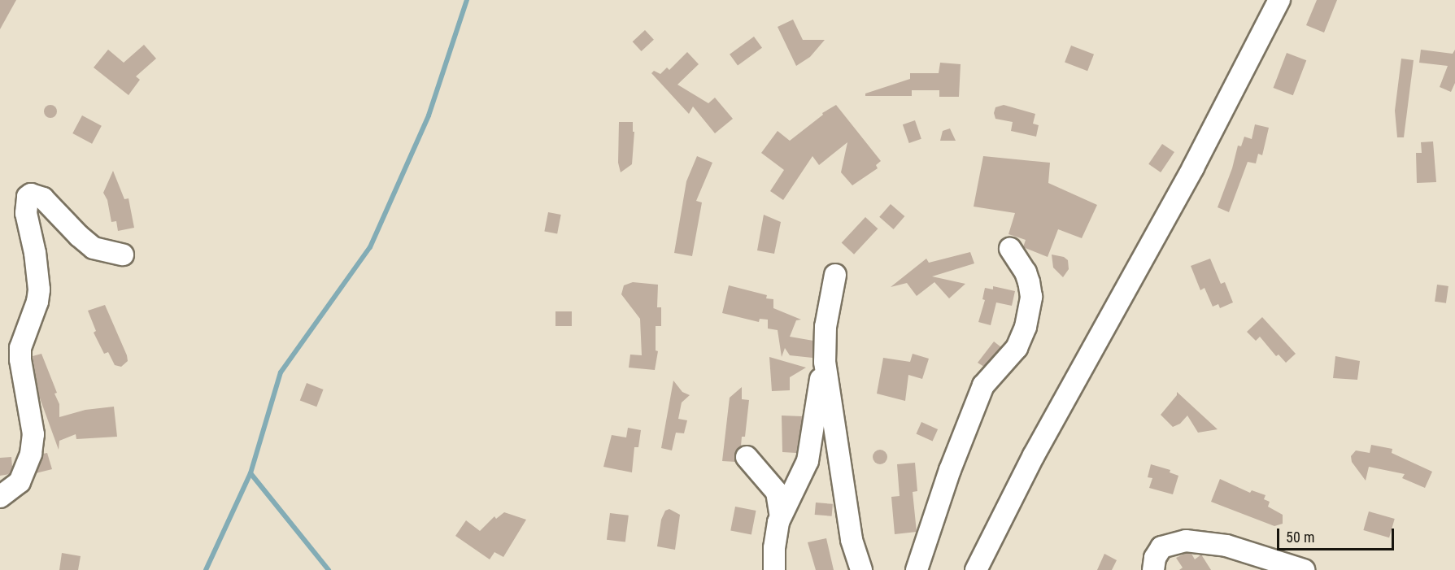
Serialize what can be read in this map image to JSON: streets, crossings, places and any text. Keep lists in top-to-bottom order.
{
  "scale_bar": "50 m"
}
